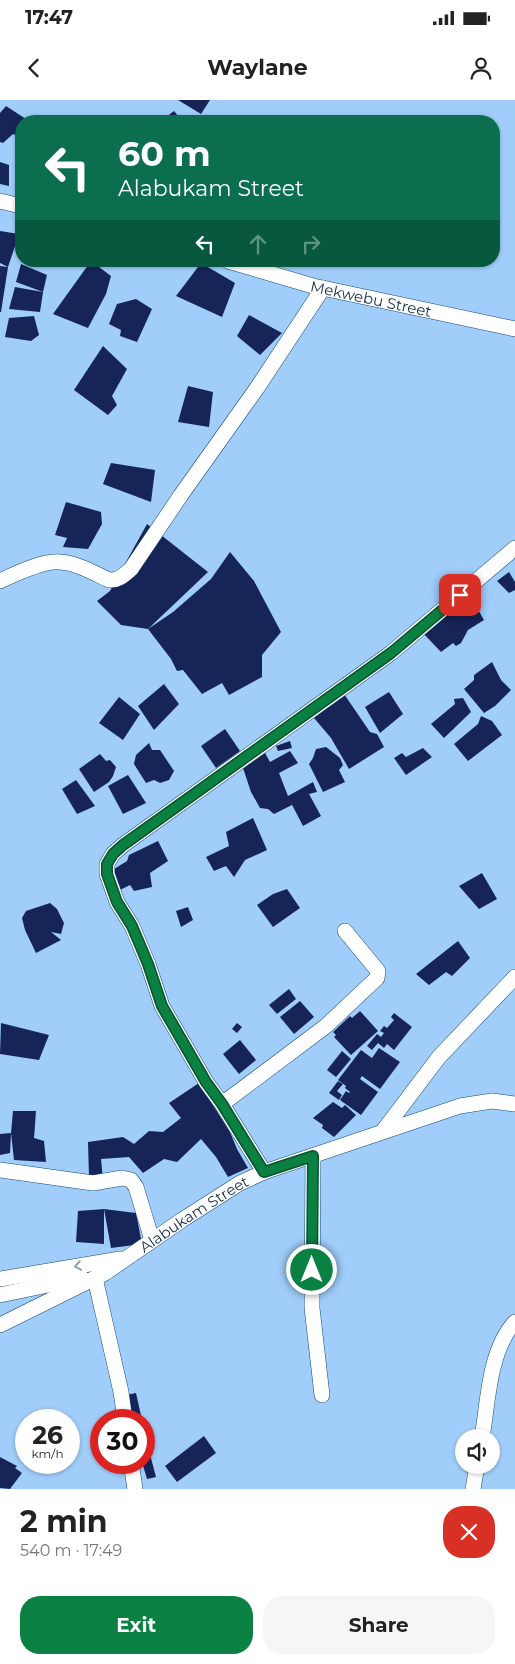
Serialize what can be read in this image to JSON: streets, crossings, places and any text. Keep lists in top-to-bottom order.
{
  "streets": {
    "street": ["Mekwebu Street", "Alabukam Street"]
  },
  "page": {
    "status": "17:47",
    "header": "Waylane",
    "turn": ["60 m", "Alabukam Street"],
    "speed": "26 km/h",
    "limit": "30",
    "heading": ["2 min", "540 m · 17:49"],
    "buttons": ["Exit", "Share"]
  }
}
